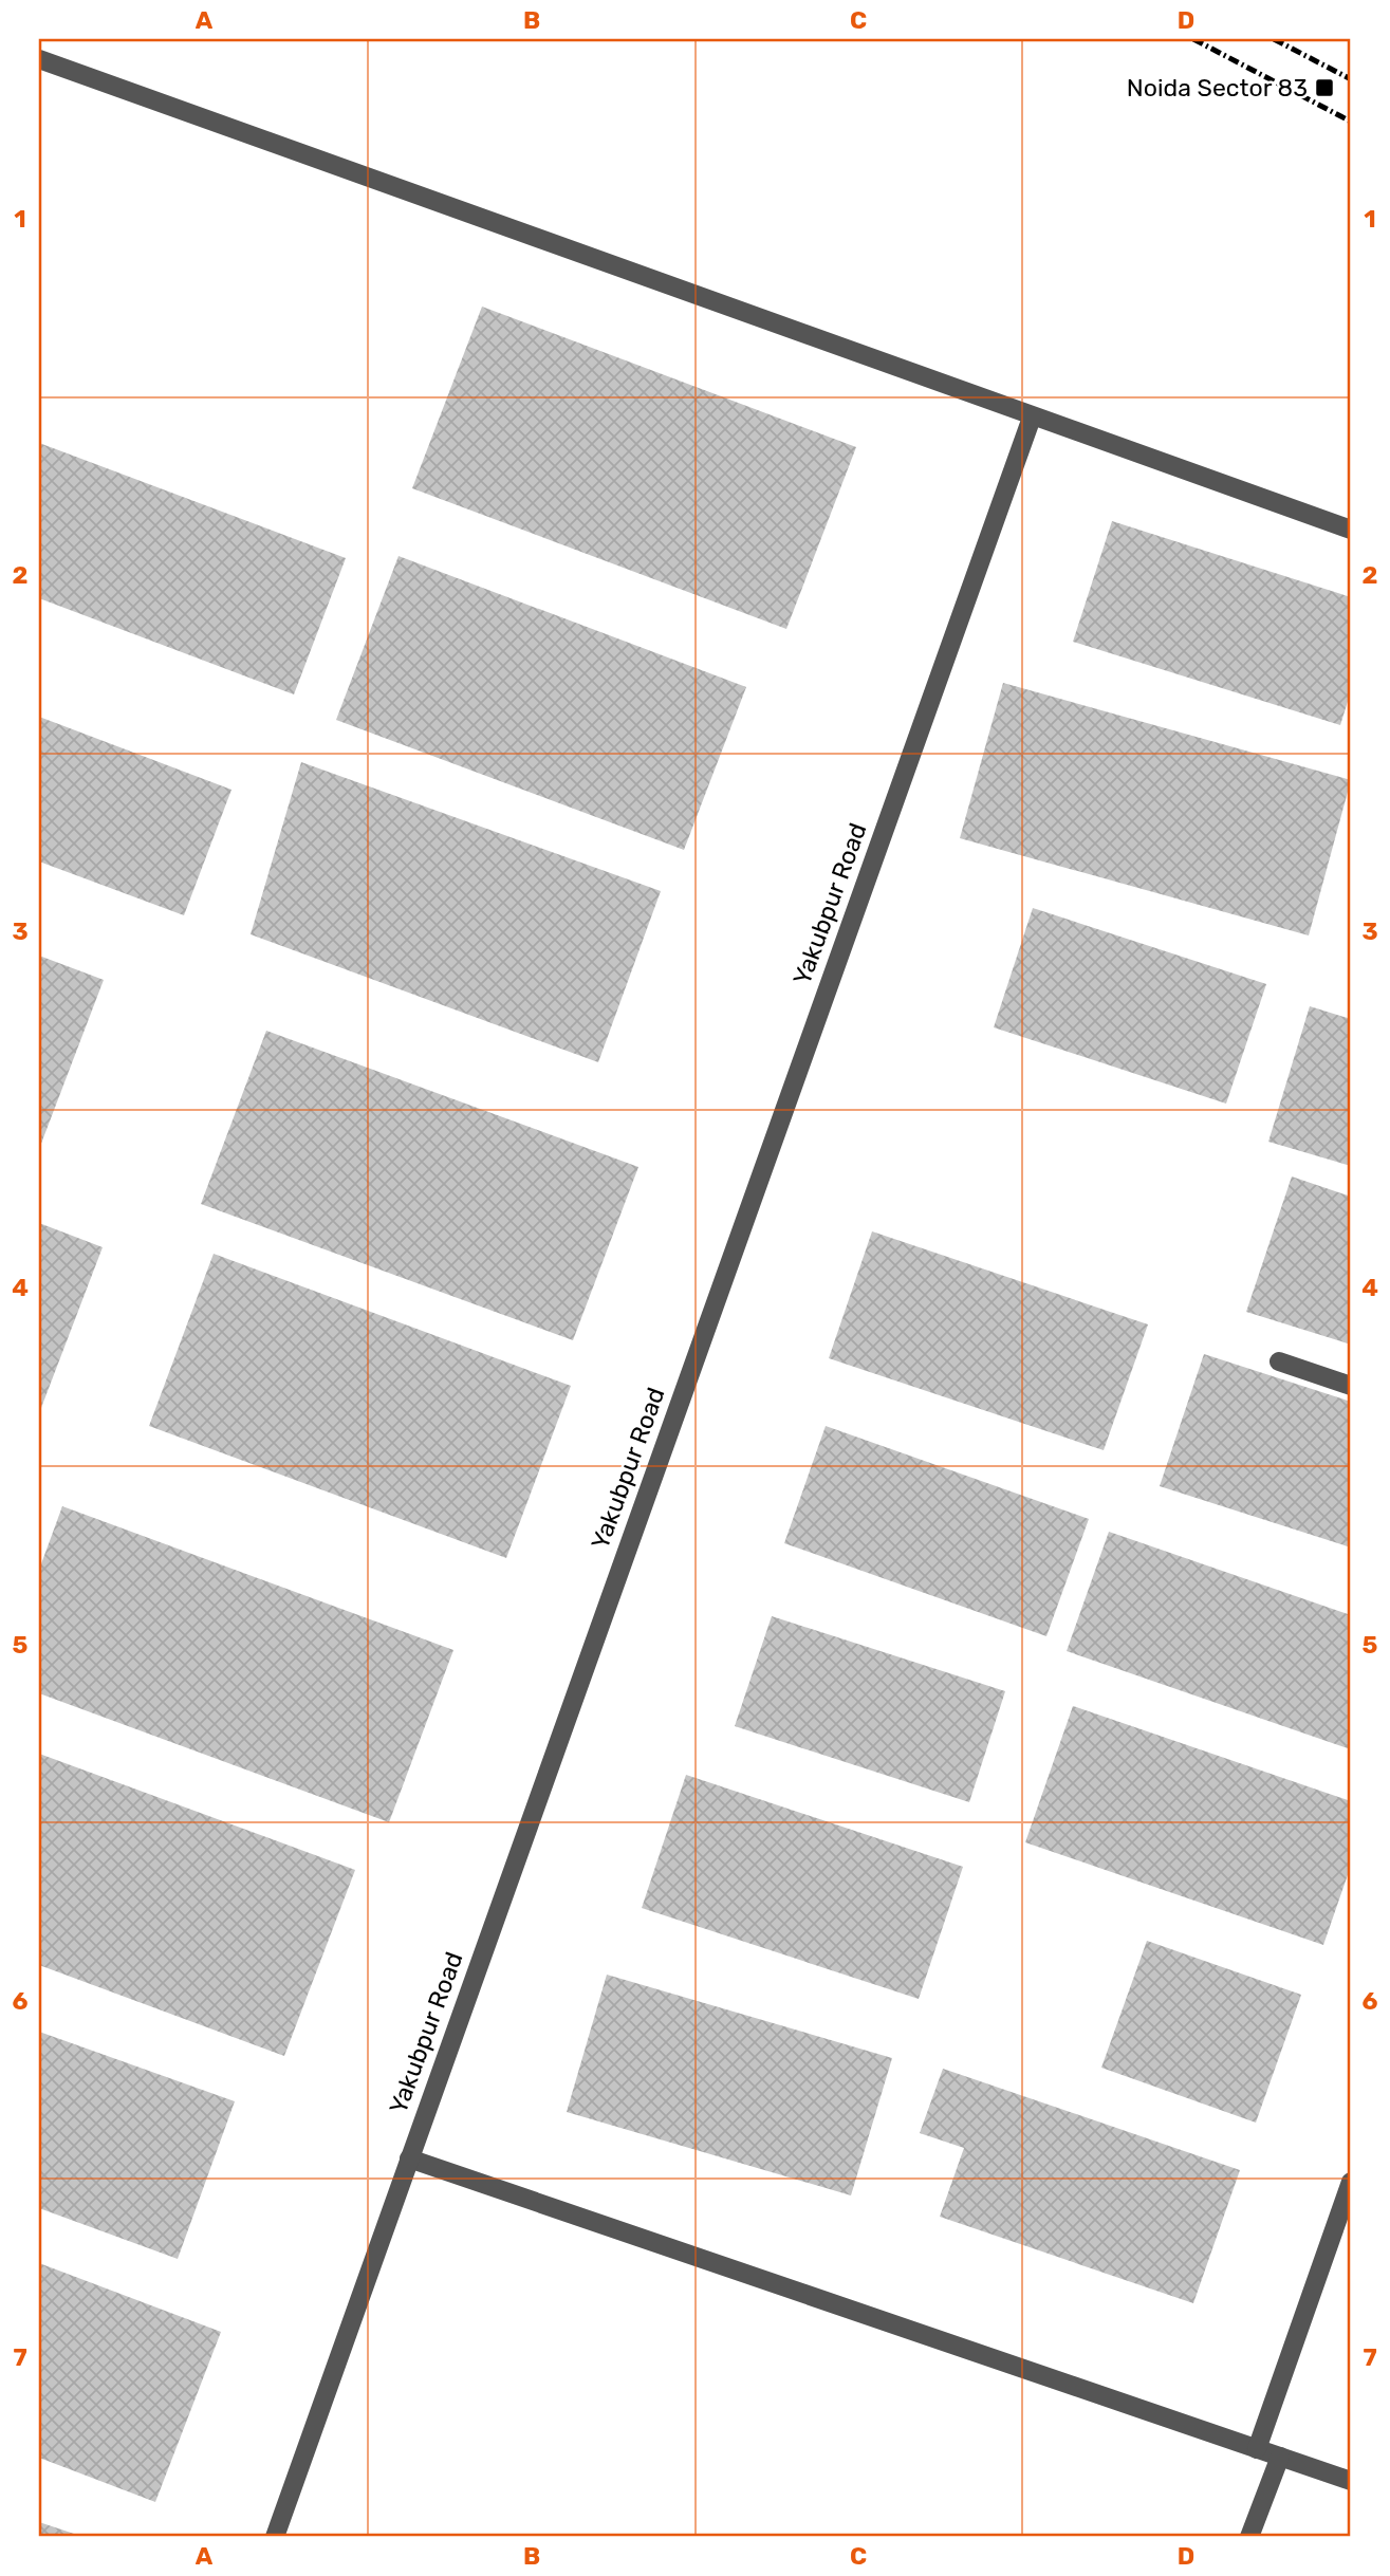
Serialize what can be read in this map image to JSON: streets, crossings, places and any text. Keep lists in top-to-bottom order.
{
  "streets": {
    "street": ["Yakubpur Road"]
  },
  "places": {
    "transit": ["Noida Sector 83"]
  },
  "grid": {
    "columns": [
      "A",
      "B",
      "C",
      "D"
    ],
    "rows": [
      "1",
      "2",
      "3",
      "4",
      "5",
      "6",
      "7"
    ]
  }
}
